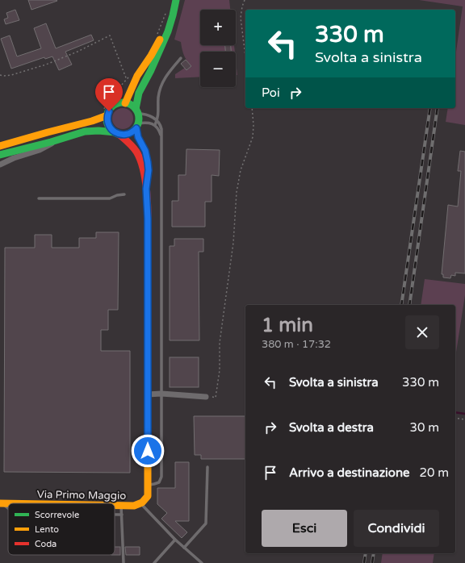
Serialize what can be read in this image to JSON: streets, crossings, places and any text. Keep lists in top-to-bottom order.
{
  "streets": {
    "street": ["Via Primo Maggio"]
  },
  "legend": ["Scorrevole", "Lento", "Coda"],
  "page": {
    "map_buttons": ["+", "−"],
    "turn": ["330 m", "Svolta a sinistra"],
    "then": "Poi",
    "heading": ["1 min", "380 m · 17:32"],
    "list": [
      {
        "name": "Svolta a sinistra",
        "value": "330 m"
      },
      {
        "name": "Svolta a destra",
        "value": "30 m"
      },
      {
        "name": "Arrivo a destinazione",
        "value": "20 m"
      }
    ],
    "buttons": ["Esci", "Condividi"]
  }
}
